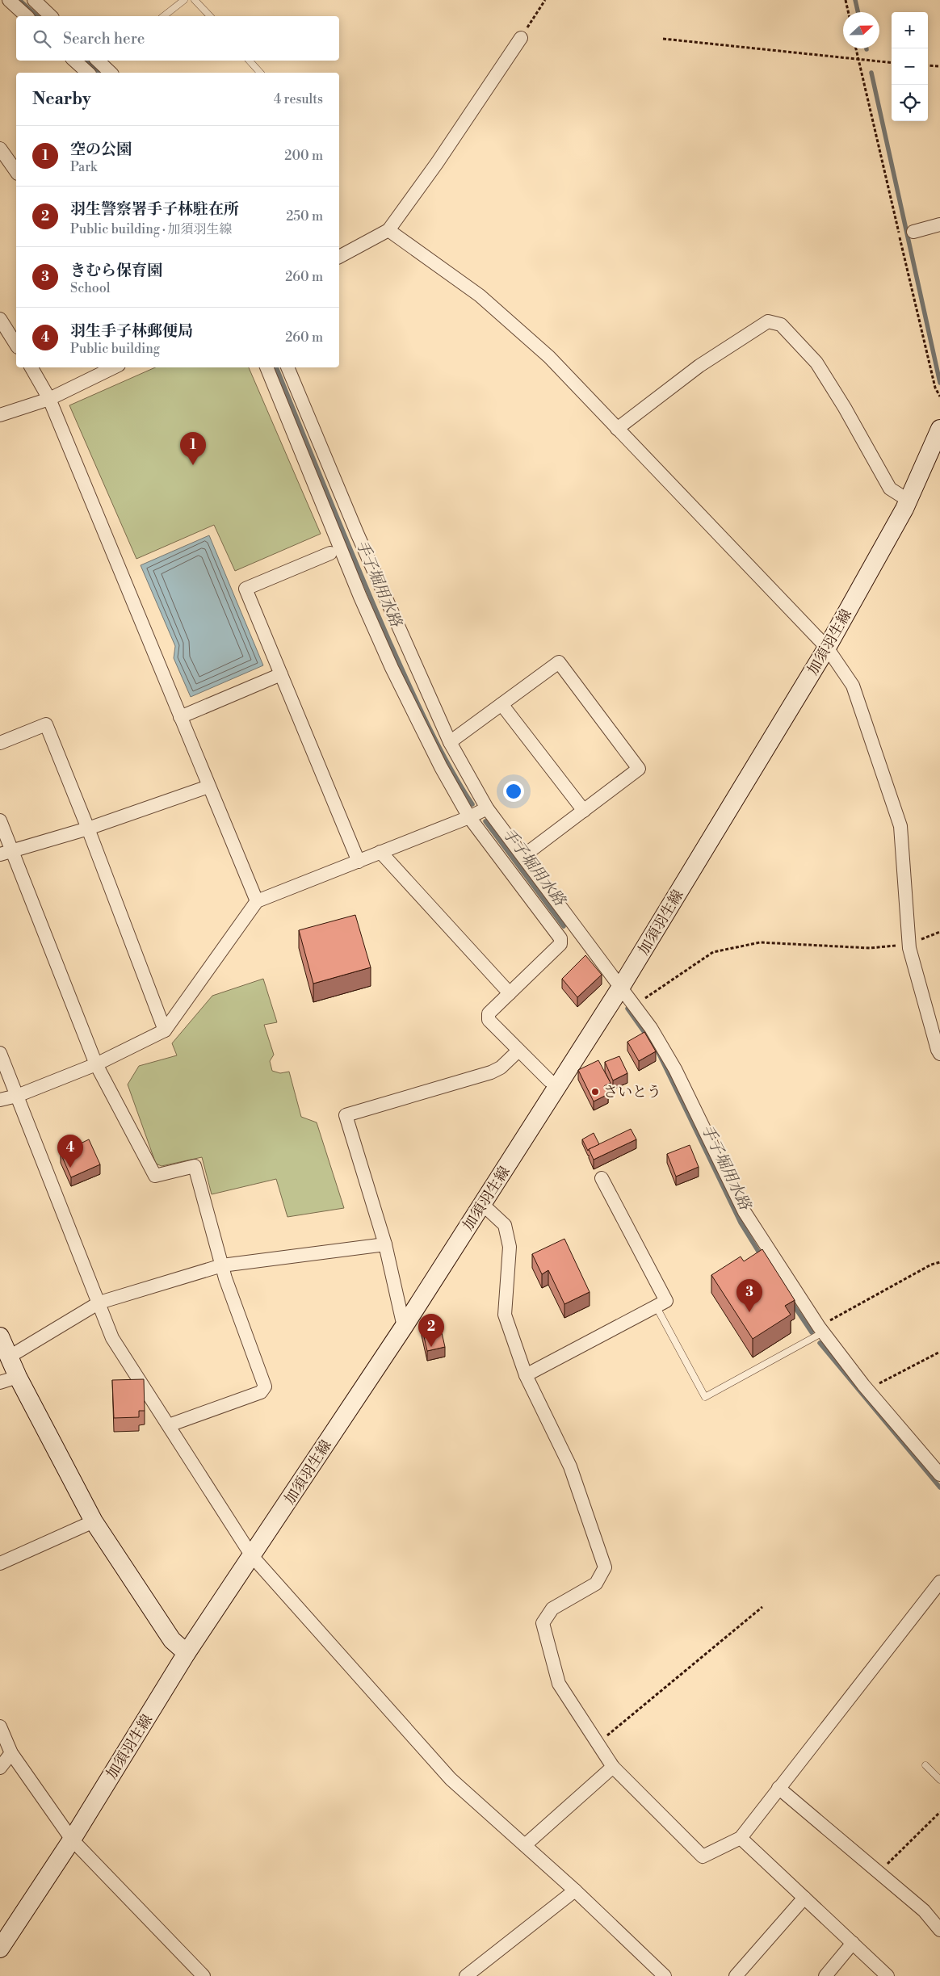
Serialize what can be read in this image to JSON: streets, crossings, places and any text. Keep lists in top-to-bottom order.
{
  "streets": {
    "main road": ["加須羽生線"]
  },
  "water": ["手子堀用水路"],
  "places": ["さいとう"],
  "north": "right",
  "page": {
    "map_buttons": ["+", "−"],
    "search": "Search here",
    "heading": ["Nearby", "4 results"],
    "list": [
      {
        "mark": "1",
        "name": "空の公園",
        "note": "Park",
        "value": "200 m"
      },
      {
        "mark": "2",
        "name": "羽生警察署手子林駐在所",
        "note": "Public building · 加須羽生線",
        "value": "250 m"
      },
      {
        "mark": "3",
        "name": "きむら保育園",
        "note": "School",
        "value": "260 m"
      },
      {
        "mark": "4",
        "name": "羽生手子林郵便局",
        "note": "Public building",
        "value": "260 m"
      }
    ],
    "pins": [
      "1",
      "4",
      "3",
      "2"
    ]
  }
}
